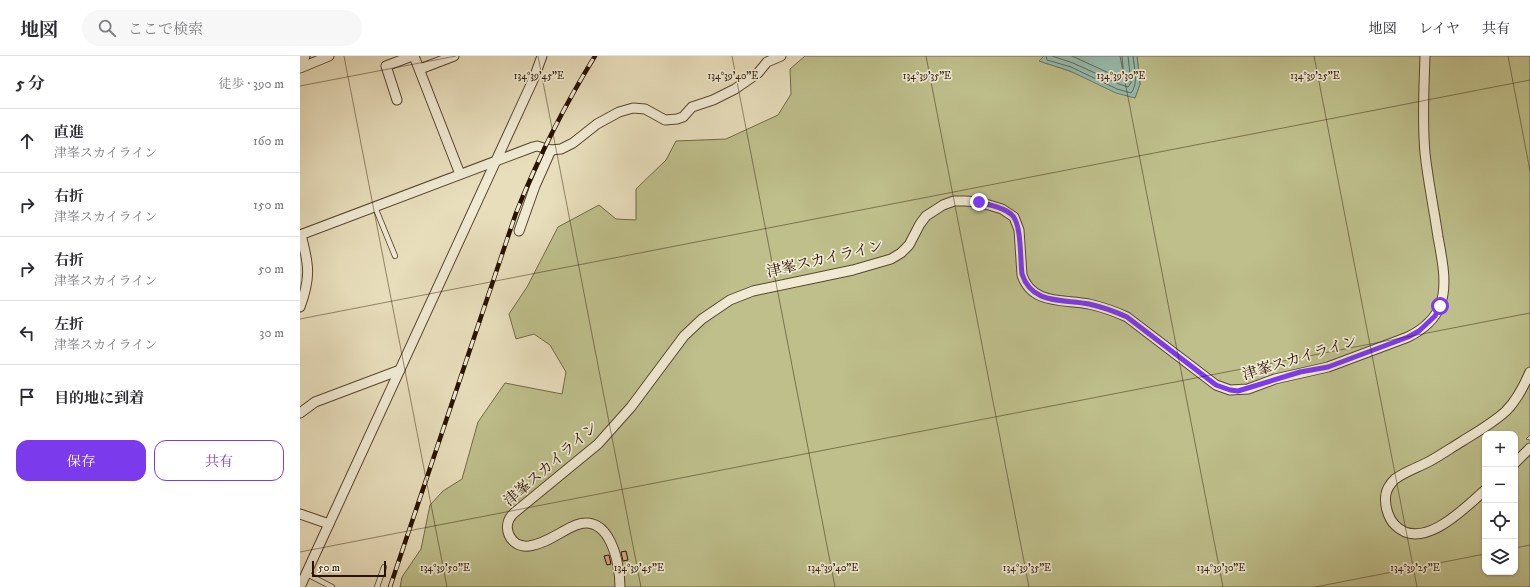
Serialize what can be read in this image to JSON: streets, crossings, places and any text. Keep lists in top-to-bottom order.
{
  "streets": {
    "street": ["津峯スカイライン"]
  },
  "scale_bar": "50 m",
  "page": {
    "header": "地図",
    "search": "ここで検索",
    "nav": ["地図", "レイヤ", "共有"],
    "heading": ["5 分", "徒歩 · 390 m"],
    "list": [
      ["直進", "津峯スカイライン", "160 m"],
      ["右折", "津峯スカイライン", "150 m"],
      ["右折", "津峯スカイライン", "50 m"],
      ["左折", "津峯スカイライン", "30 m"],
      "目的地に到着"
    ],
    "buttons": ["保存", "共有"],
    "map_buttons": ["+", "−"],
    "scale": "50 m"
  },
  "coordinates": [
    "134°39'45\"E",
    "134°39'40\"E",
    "134°39'35\"E",
    "134°39'30\"E",
    "134°39'25\"E",
    "134°39'50\"E"
  ]
}
